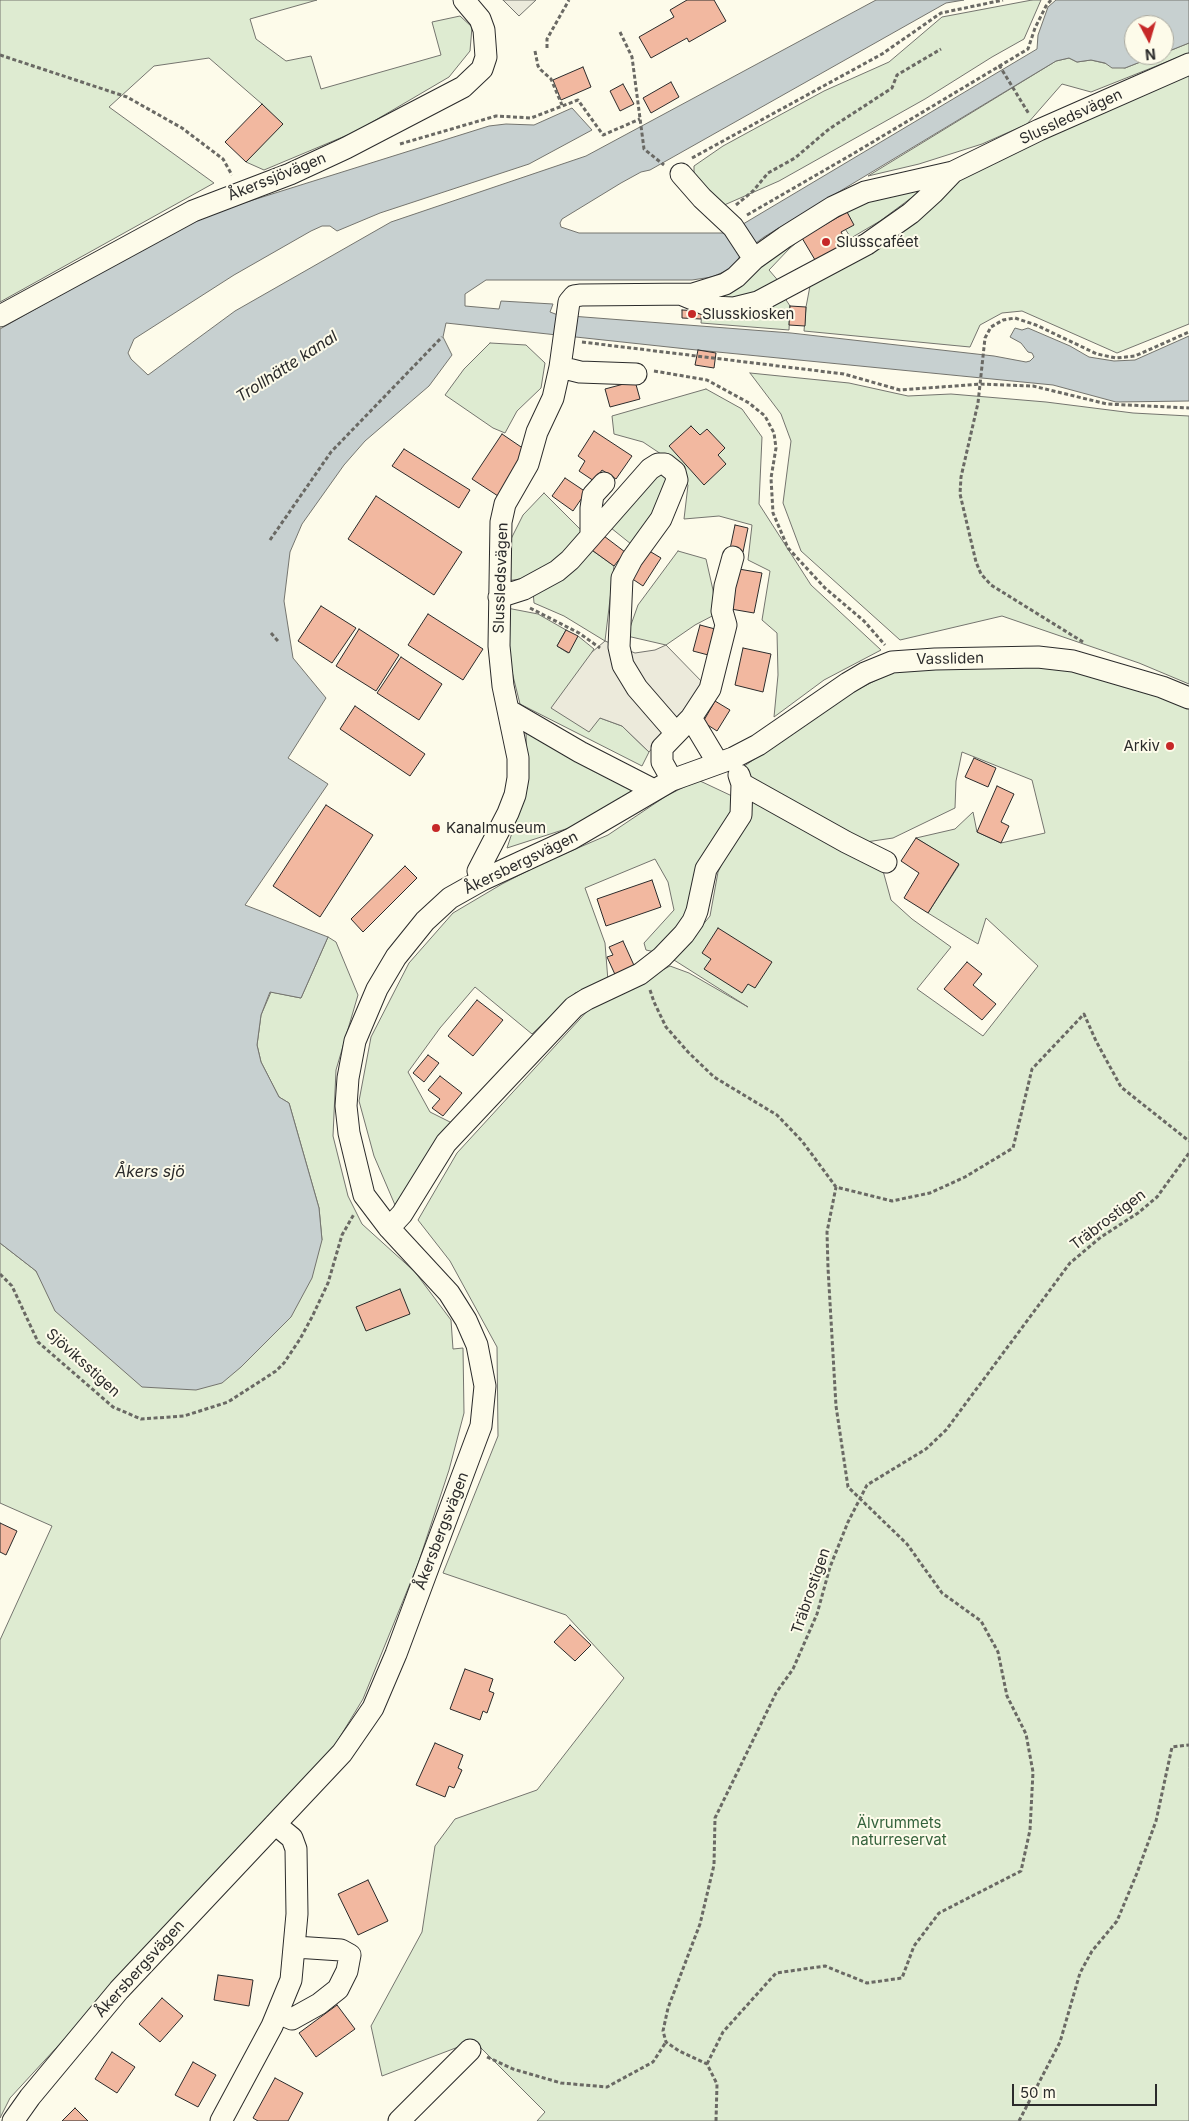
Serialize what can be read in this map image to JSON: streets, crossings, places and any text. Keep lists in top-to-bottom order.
{
  "streets": {
    "street": [
      "Slussledsvägen",
      "Åkerssjövägen",
      "Vassliden",
      "Åkersbergsvägen"
    ],
    "path": ["Träbrostigen", "Sjöviksstigen"]
  },
  "crossings": [
    ["Slussledsvägen", "Åkersbergsvägen"],
    ["Vassliden", "Åkersbergsvägen"],
    ["Åkersbergsvägen", "Sjöviksstigen"]
  ],
  "water": ["Trollhätte kanal", "Åkers sjö"],
  "parks": ["Älvrummets naturreservat"],
  "places": [
    "Slusscaféet",
    "Slusskiosken",
    "Arkiv",
    "Kanalmuseum"
  ],
  "scale_bar": "50 m",
  "north": "bottom"
}
